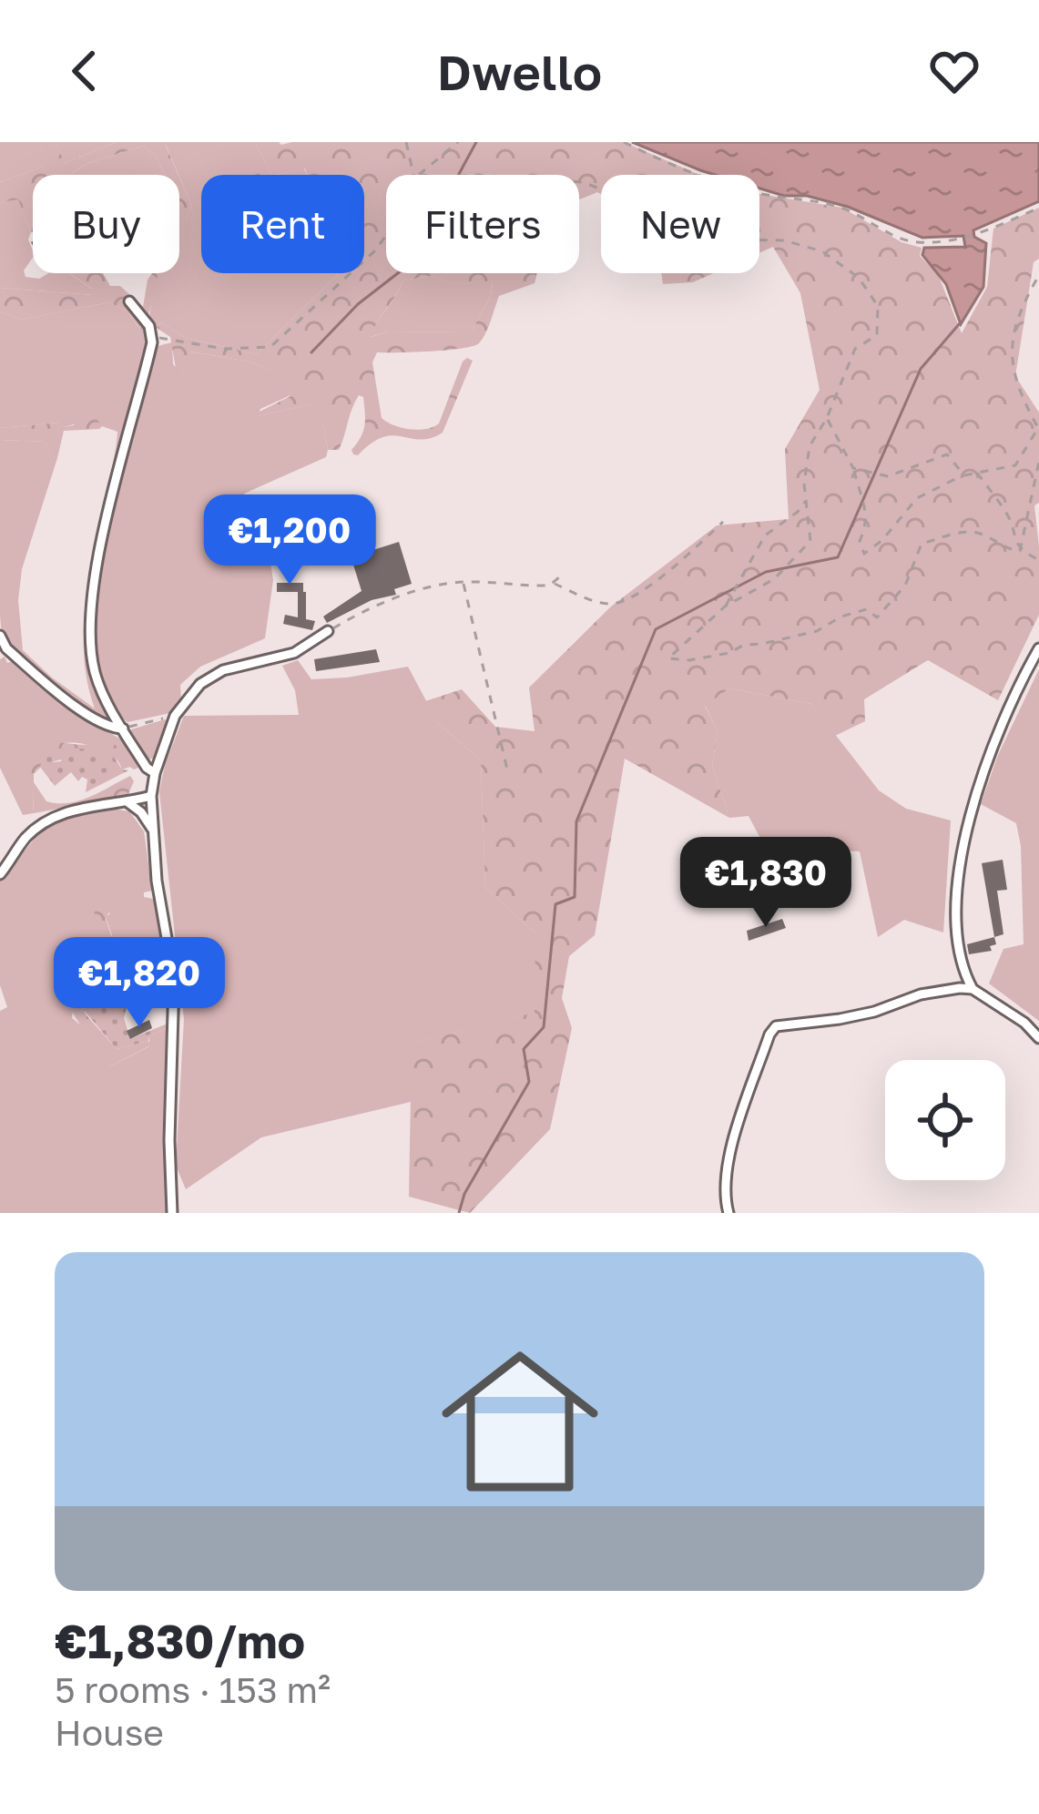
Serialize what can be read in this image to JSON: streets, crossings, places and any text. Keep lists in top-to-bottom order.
{
  "page": {
    "header": "Dwello",
    "chip": [
      "Buy",
      "Rent",
      "Filters",
      "New"
    ],
    "price": ["€1,200", "€1,830", "€1,820"],
    "list": [
      {
        "name": "€1,830/mo",
        "note": "5 rooms · 153 m² · House"
      }
    ]
  }
}
